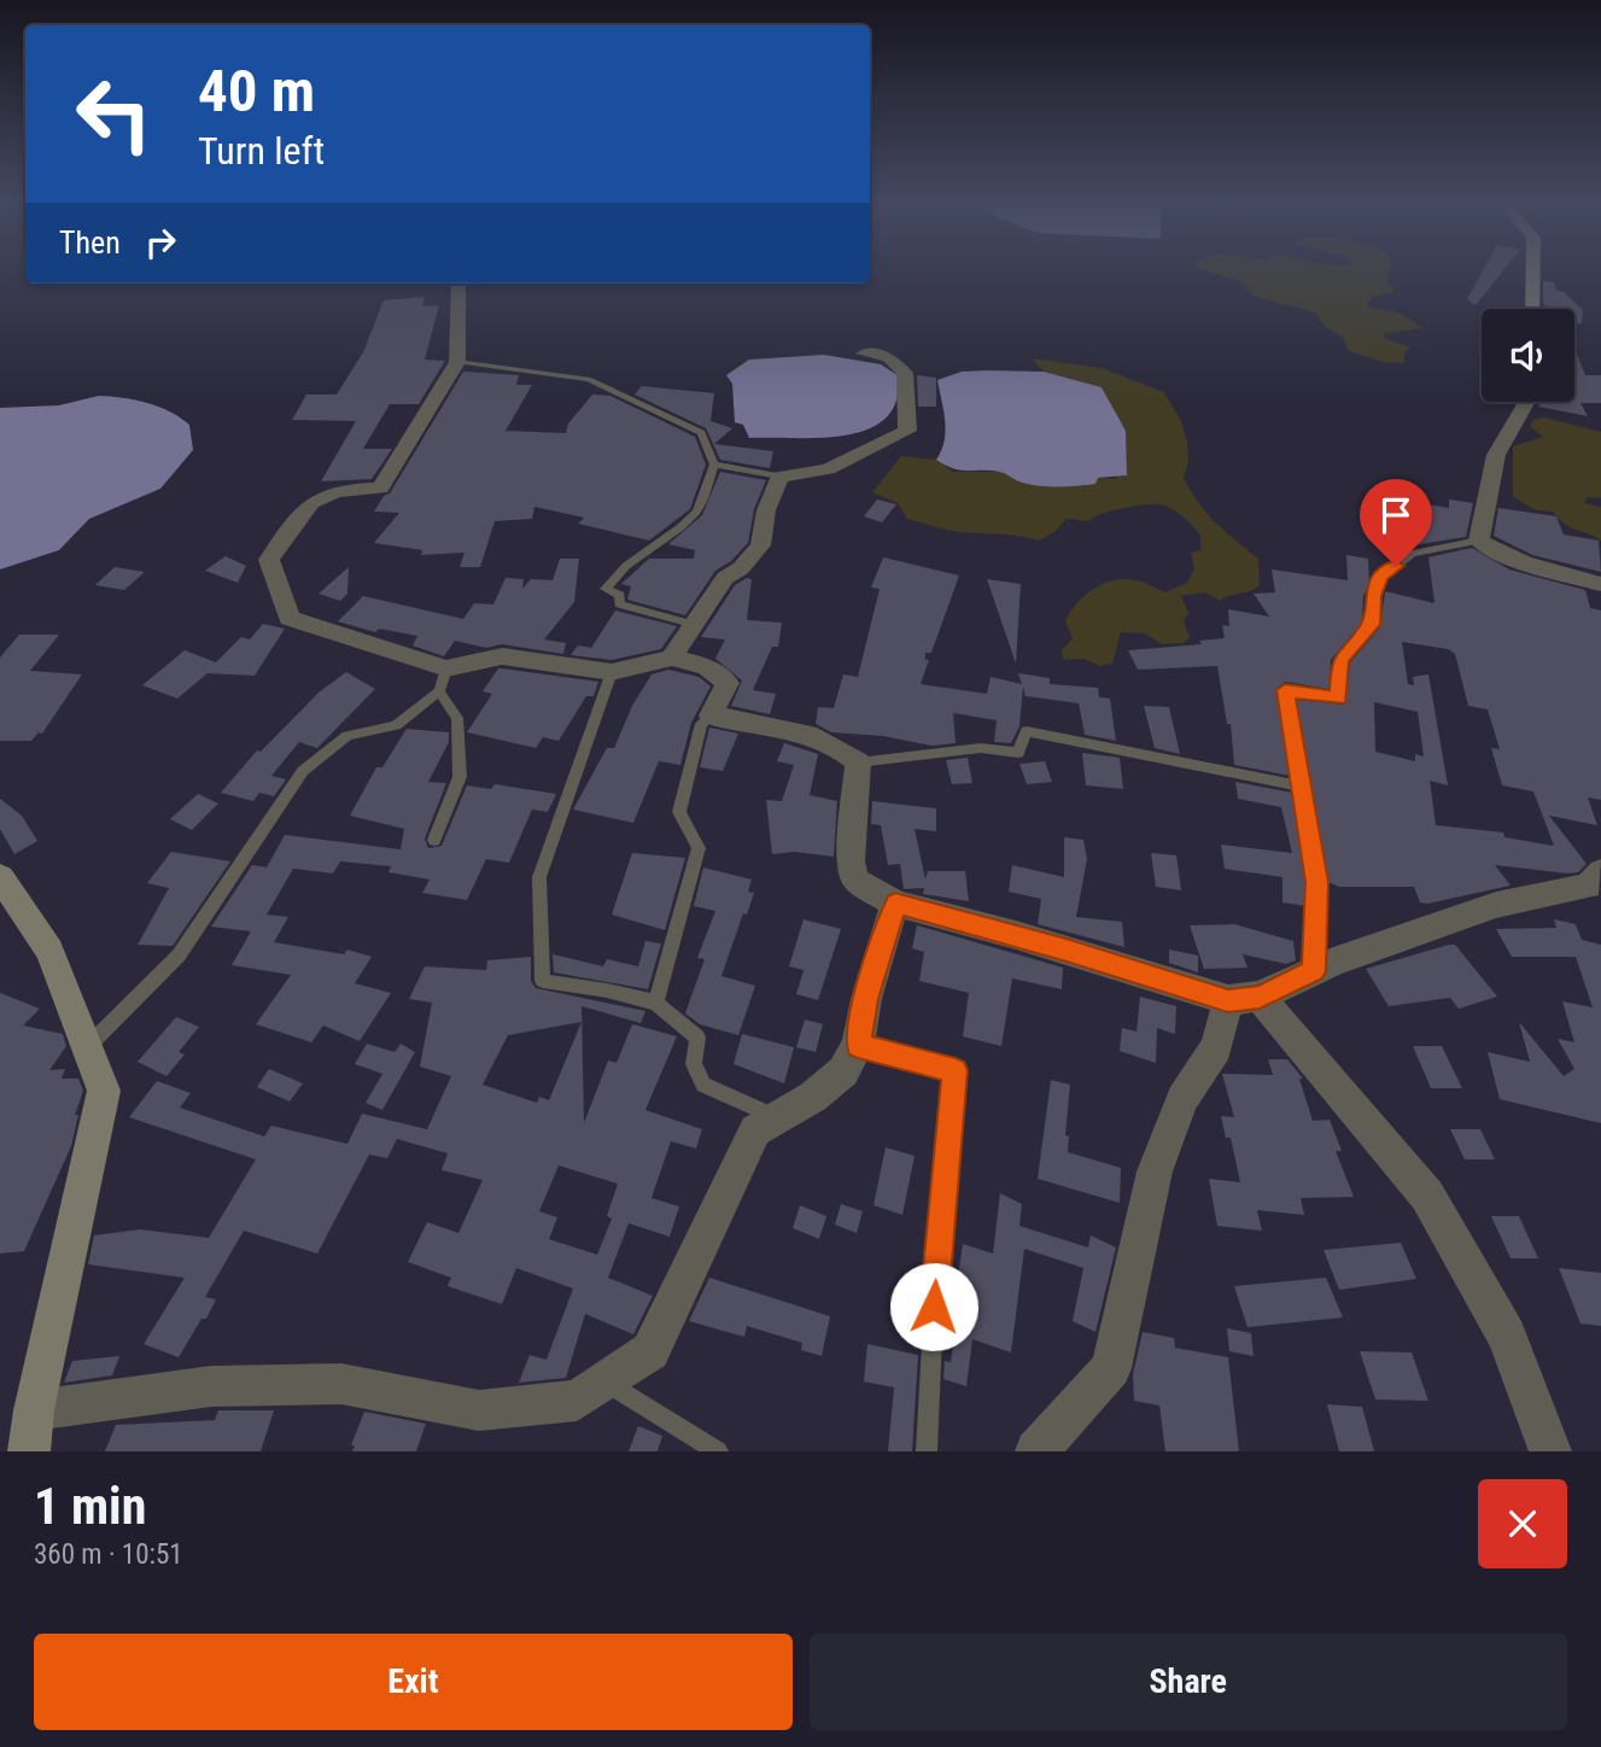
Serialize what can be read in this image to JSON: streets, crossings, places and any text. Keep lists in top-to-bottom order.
{
  "page": {
    "turn": ["40 m", "Turn left"],
    "then": "Then",
    "heading": ["1 min", "360 m · 10:51"],
    "buttons": ["Exit", "Share"]
  }
}
